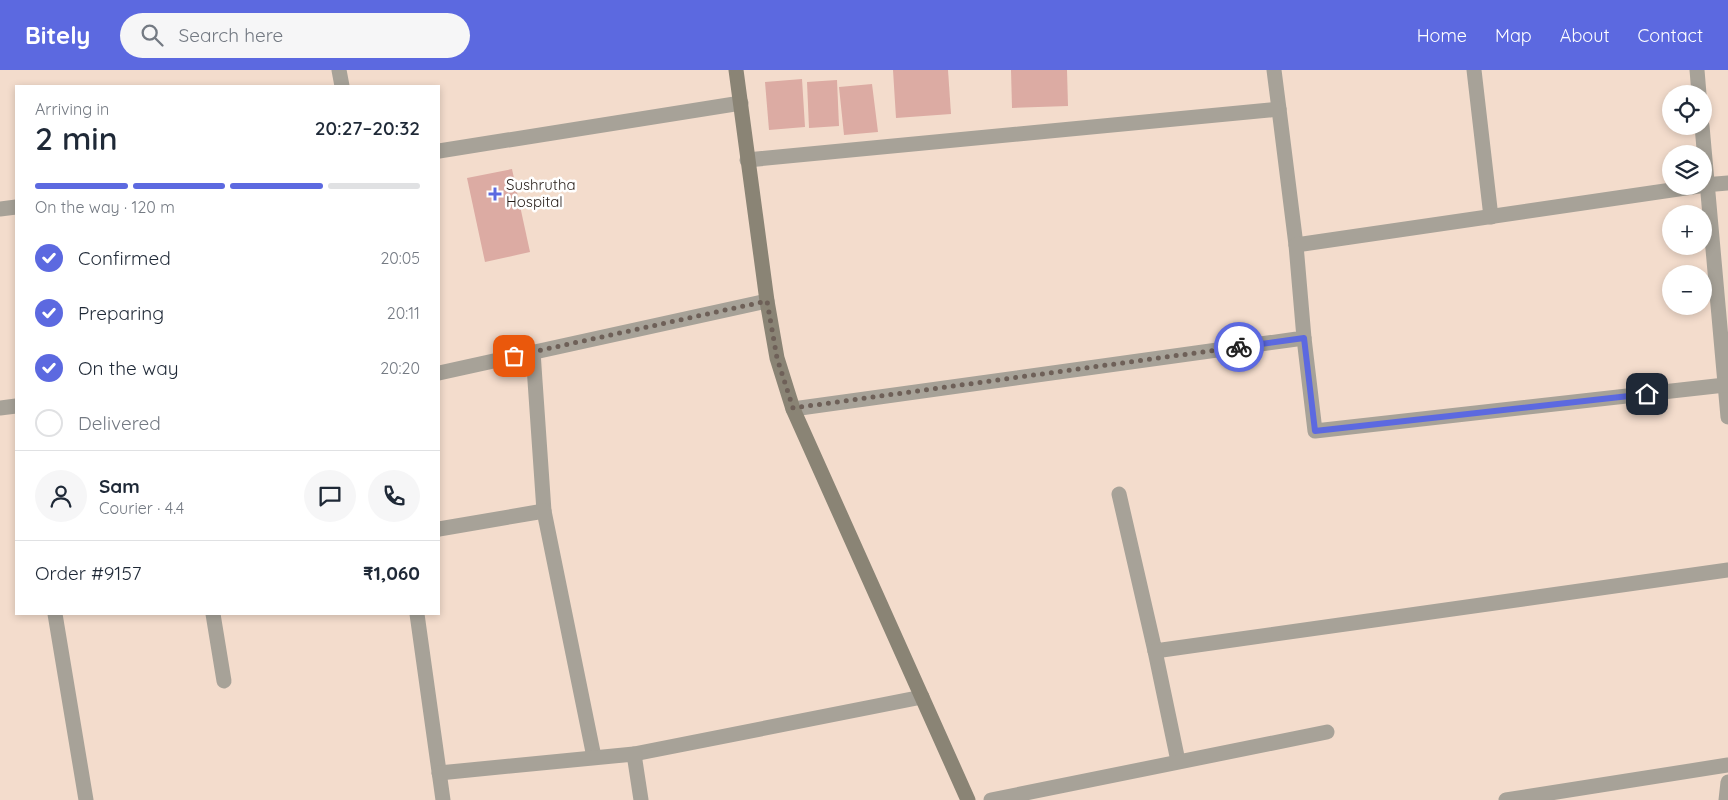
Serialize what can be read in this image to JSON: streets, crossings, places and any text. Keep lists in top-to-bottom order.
{
  "places": {
    "health": ["Sushrutha Hospital"]
  },
  "page": {
    "header": "Bitely",
    "search": "Search here",
    "nav": [
      "Home",
      "Map",
      "About",
      "Contact"
    ],
    "map_buttons": ["+", "−"],
    "heading": ["2 min", "Arriving in", "20:27–20:32"],
    "panel": [
      "Sam",
      "Courier · 4.4",
      "Order #9157",
      "₹1,060"
    ],
    "bar": "On the way · 120 m",
    "list": [
      ["Confirmed", "20:05"],
      ["Preparing", "20:11"],
      ["On the way", "20:20"],
      "Delivered"
    ]
  }
}
